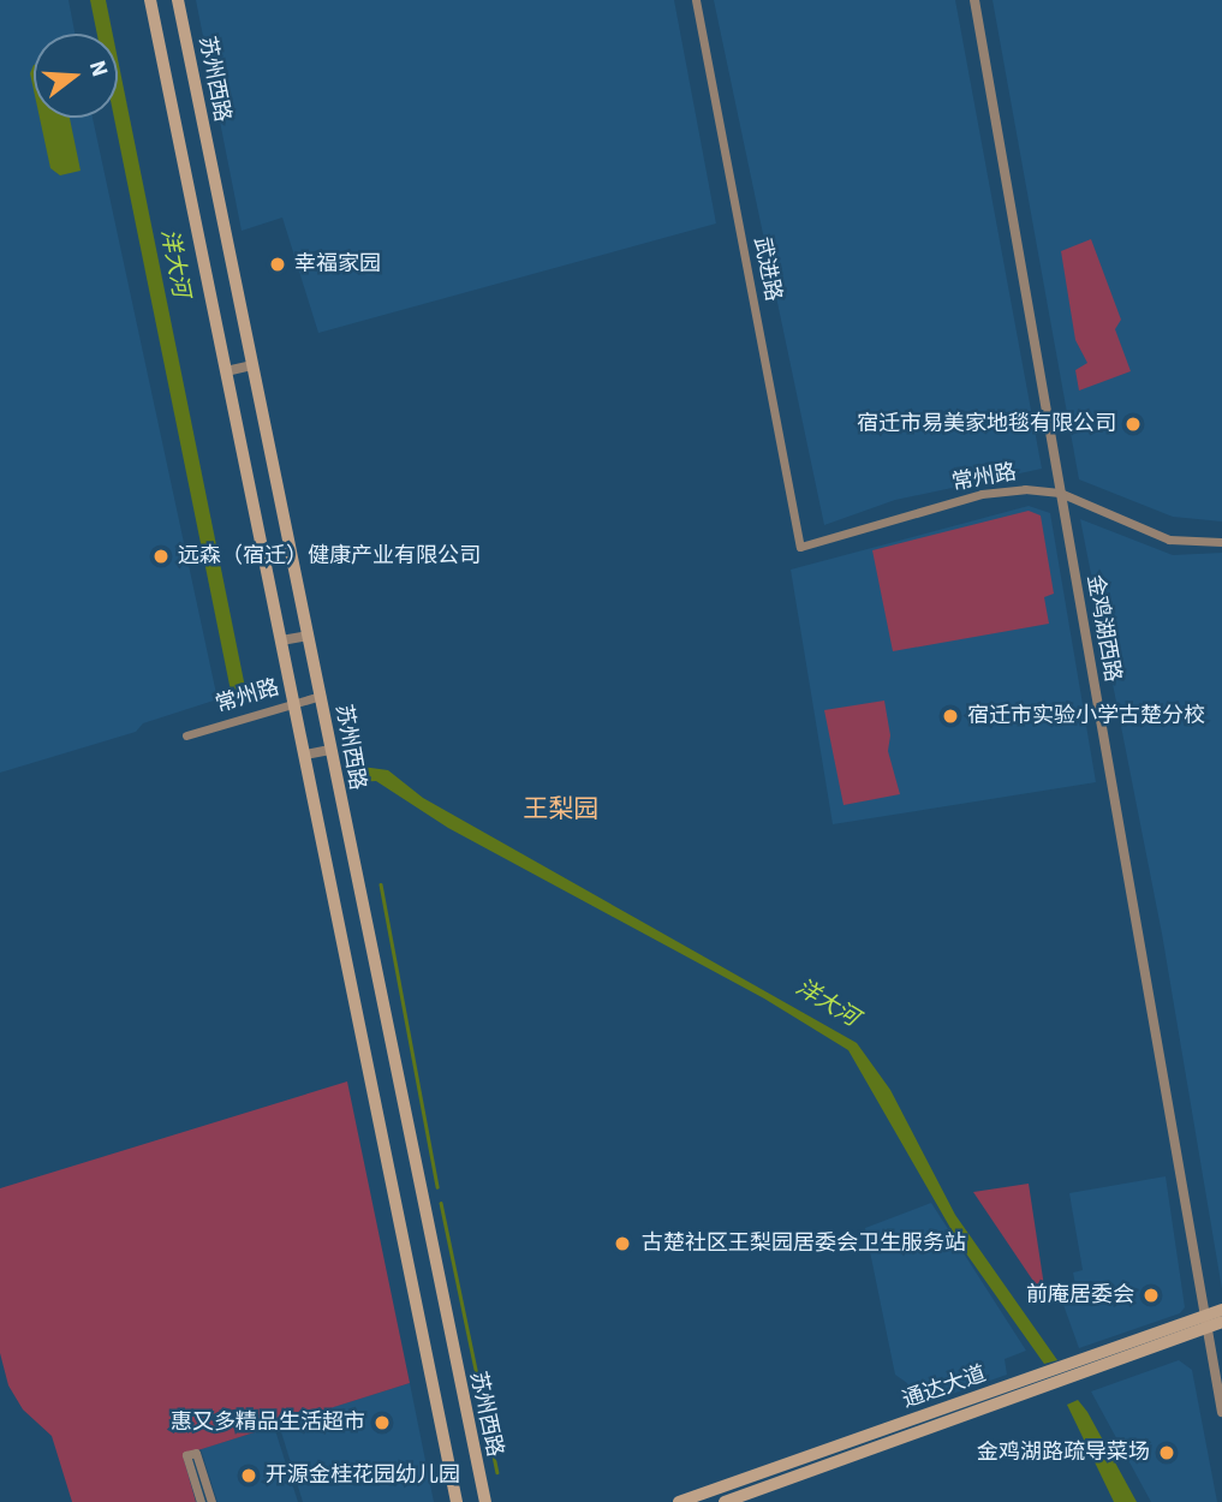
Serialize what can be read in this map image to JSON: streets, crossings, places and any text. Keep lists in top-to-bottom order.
{
  "streets": {
    "main road": ["苏州西路", "通达大道"],
    "street": ["武进路", "常州路", "金鸡湖西路"]
  },
  "crossings": [
    ["苏州西路", "常州路"],
    ["武进路", "常州路"],
    ["常州路", "金鸡湖西路"],
    ["金鸡湖西路", "通达大道"]
  ],
  "districts": ["王梨园"],
  "water": ["洋大河"],
  "places": [
    "幸福家园",
    "宿迁市易美家地毯有限公司",
    "远森（宿迁）健康产业有限公司",
    "宿迁市实验小学古楚分校",
    "古楚社区王梨园居委会卫生服务站",
    "前庵居委会",
    "惠又多精品生活超市",
    "金鸡湖路疏导菜场",
    "开源金桂花园幼儿园"
  ],
  "north": "right"
}
